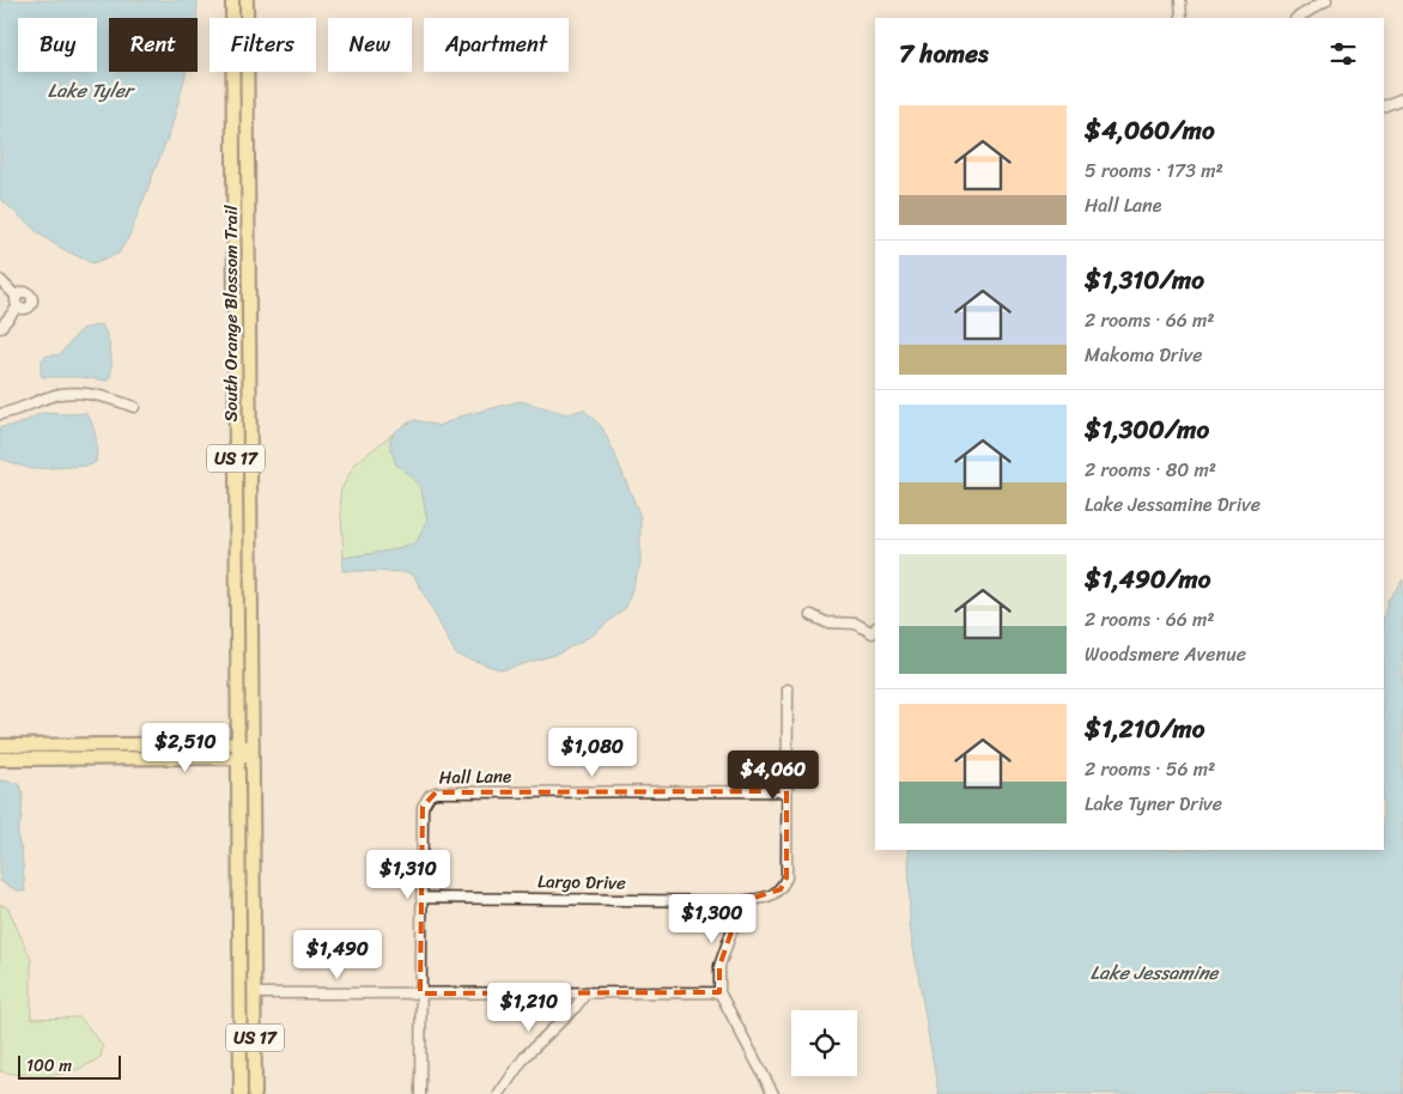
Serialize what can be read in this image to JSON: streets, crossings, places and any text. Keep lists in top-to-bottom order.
{
  "streets": {
    "main road": ["South Orange Blossom Trail", "US 17"],
    "street": ["Hall Lane", "Largo Drive"]
  },
  "crossings": [
    ["Hall Lane", "Largo Drive"]
  ],
  "water": ["Lake Tyler", "Lake Jessamine"],
  "scale_bar": "100 m",
  "page": {
    "chip": [
      "Buy",
      "Rent",
      "Filters",
      "New",
      "Apartment"
    ],
    "heading": "7 homes",
    "list": [
      {
        "name": "$4,060/mo",
        "note": "5 rooms · 173 m² · Hall Lane"
      },
      {
        "name": "$1,310/mo",
        "note": "2 rooms · 66 m² · Makoma Drive"
      },
      {
        "name": "$1,300/mo",
        "note": "2 rooms · 80 m² · Lake Jessamine Drive"
      },
      {
        "name": "$1,490/mo",
        "note": "2 rooms · 66 m² · Woodsmere Avenue"
      },
      {
        "name": "$1,210/mo",
        "note": "2 rooms · 56 m² · Lake Tyner Drive"
      }
    ],
    "price": [
      "$2,510",
      "$1,080",
      "$4,060",
      "$1,310",
      "$1,300",
      "$1,490",
      "$1,210"
    ],
    "scale": "100 m"
  }
}
